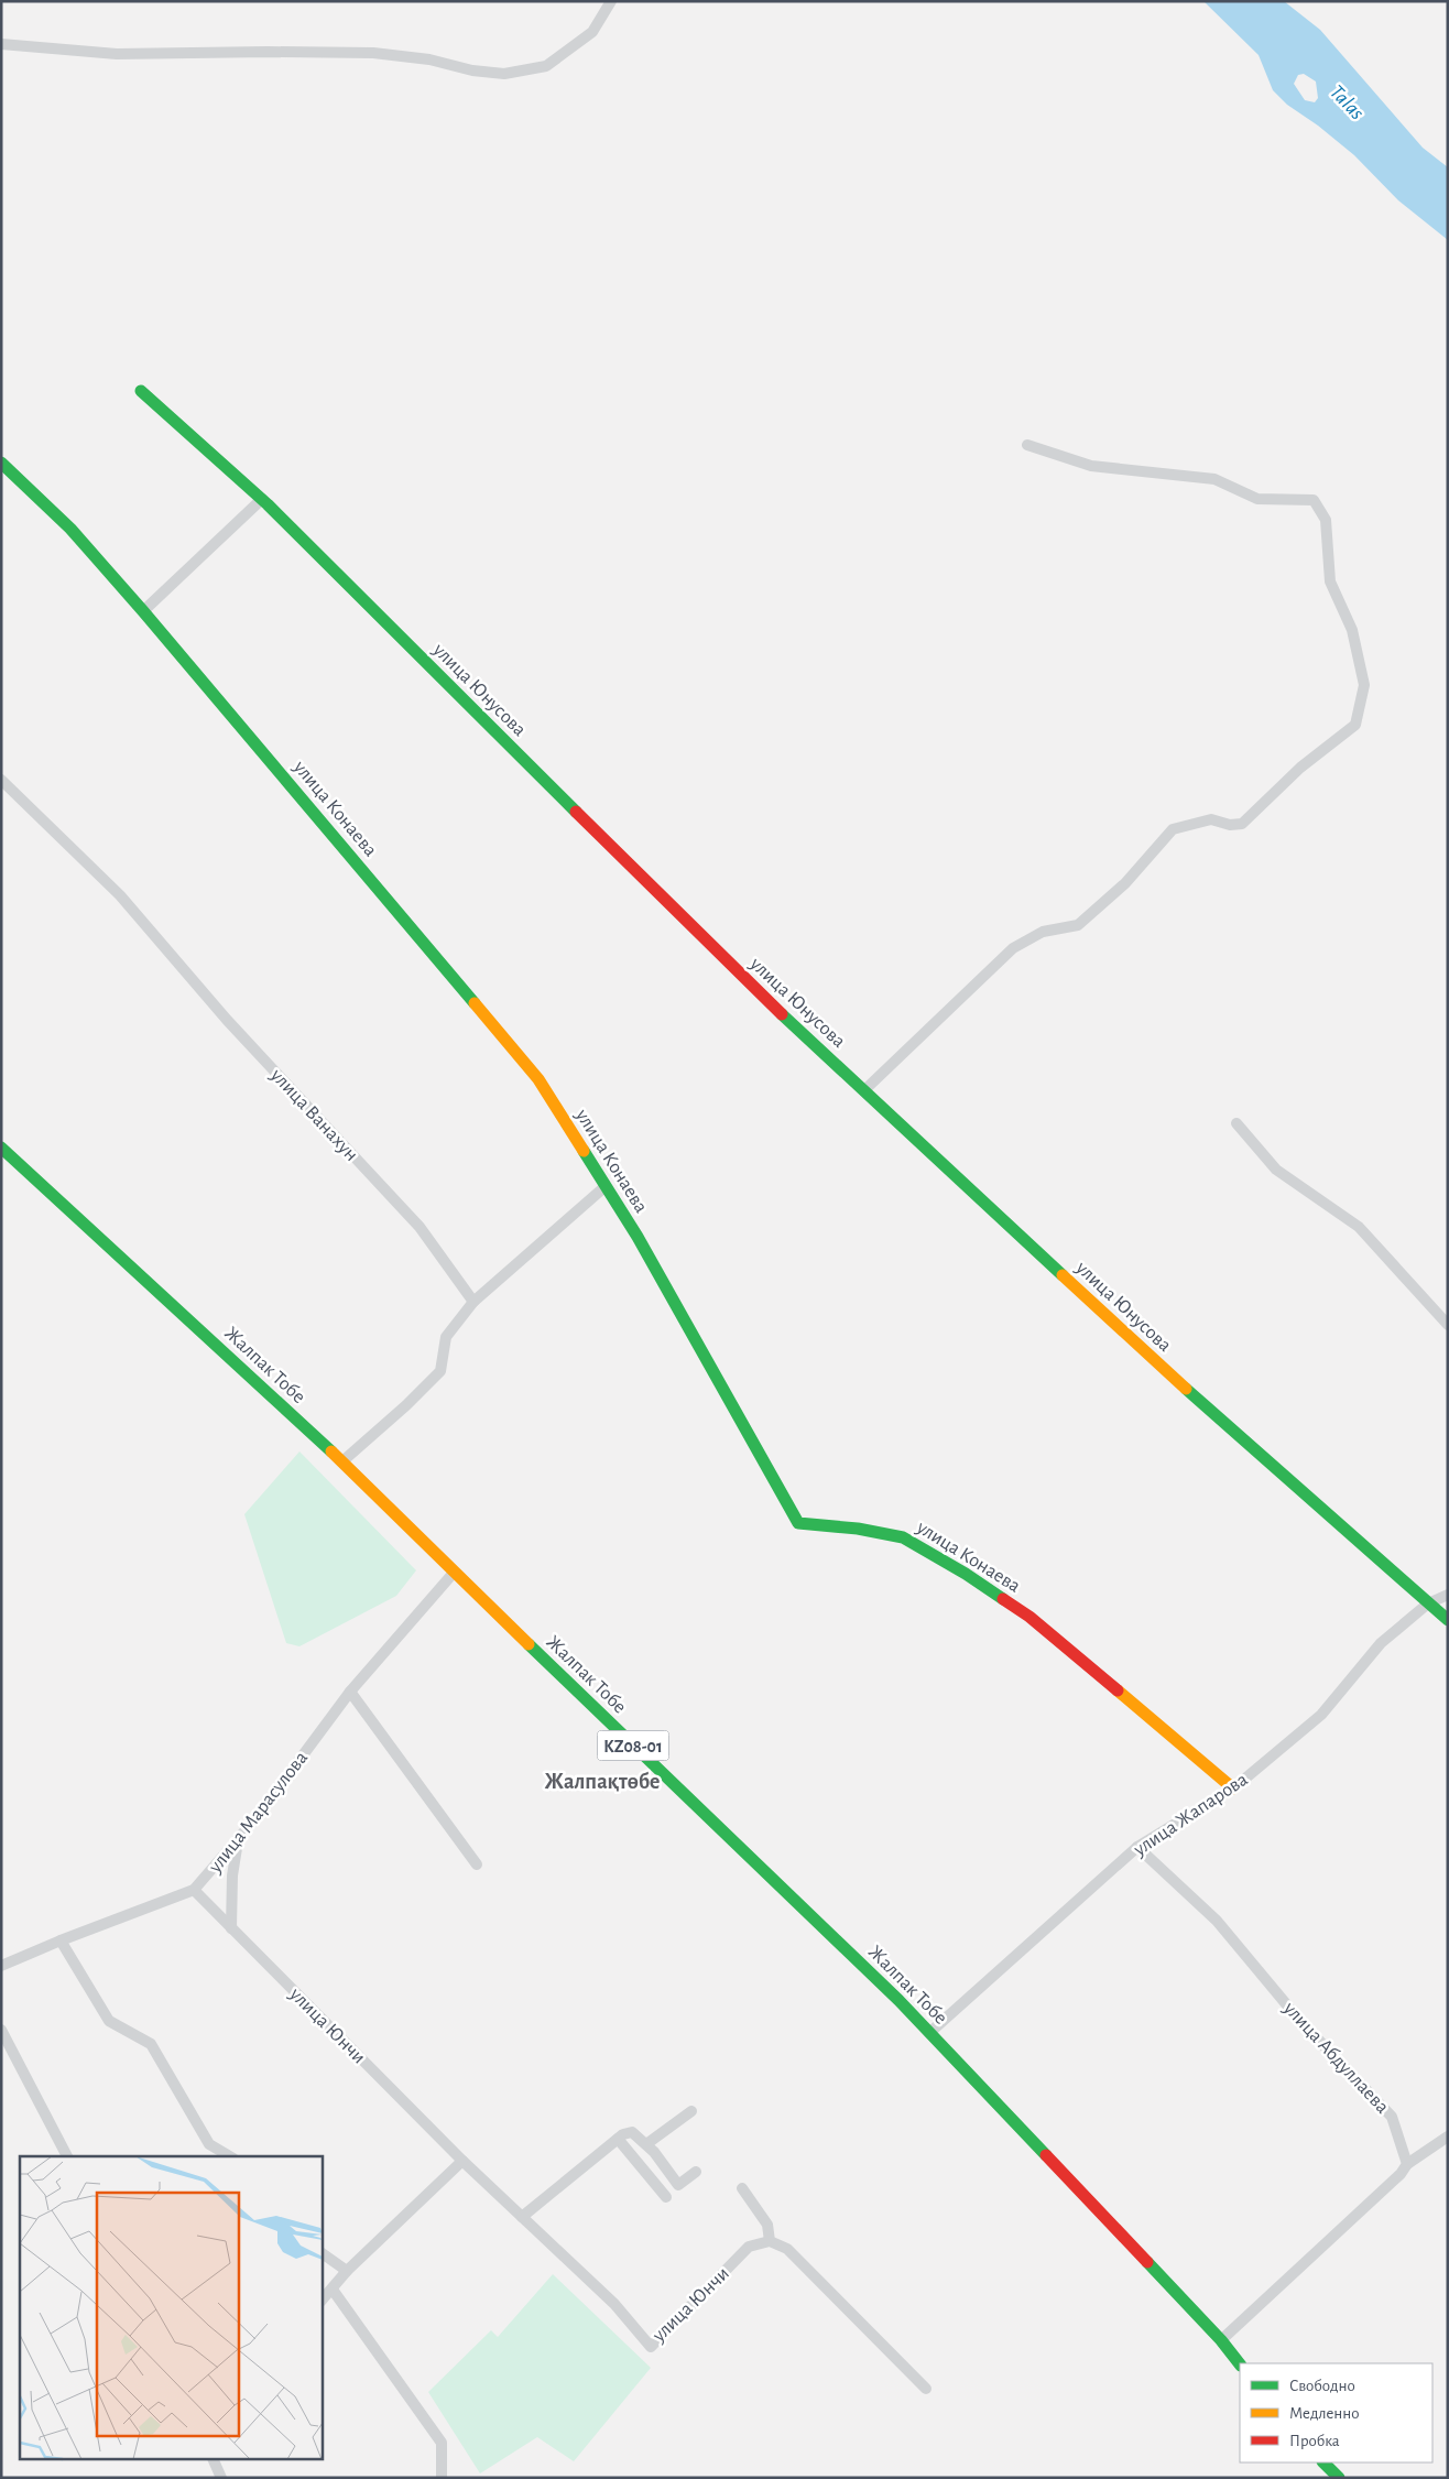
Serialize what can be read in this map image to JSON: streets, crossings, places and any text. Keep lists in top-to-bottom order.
{
  "streets": {
    "street": [
      "улица Юнусова",
      "улица Конаева",
      "улица Ванахун",
      "Жалпак Тобе",
      "KZ08-01",
      "улица Марасулова",
      "улица Жапарова",
      "улица Юнчи",
      "улица Абдуллаева"
    ]
  },
  "crossings": [
    ["улица Юнусова", "улица Жапарова"],
    ["улица Конаева", "улица Жапарова"],
    ["Жалпак Тобе", "улица Марасулова"],
    ["Жалпак Тобе", "улица Жапарова"],
    ["улица Марасулова", "улица Юнчи"],
    ["улица Жапарова", "улица Абдуллаева"]
  ],
  "districts": ["Жалпақтөбе"],
  "water": ["Talas"],
  "legend": ["Свободно", "Медленно", "Пробка"]
}
